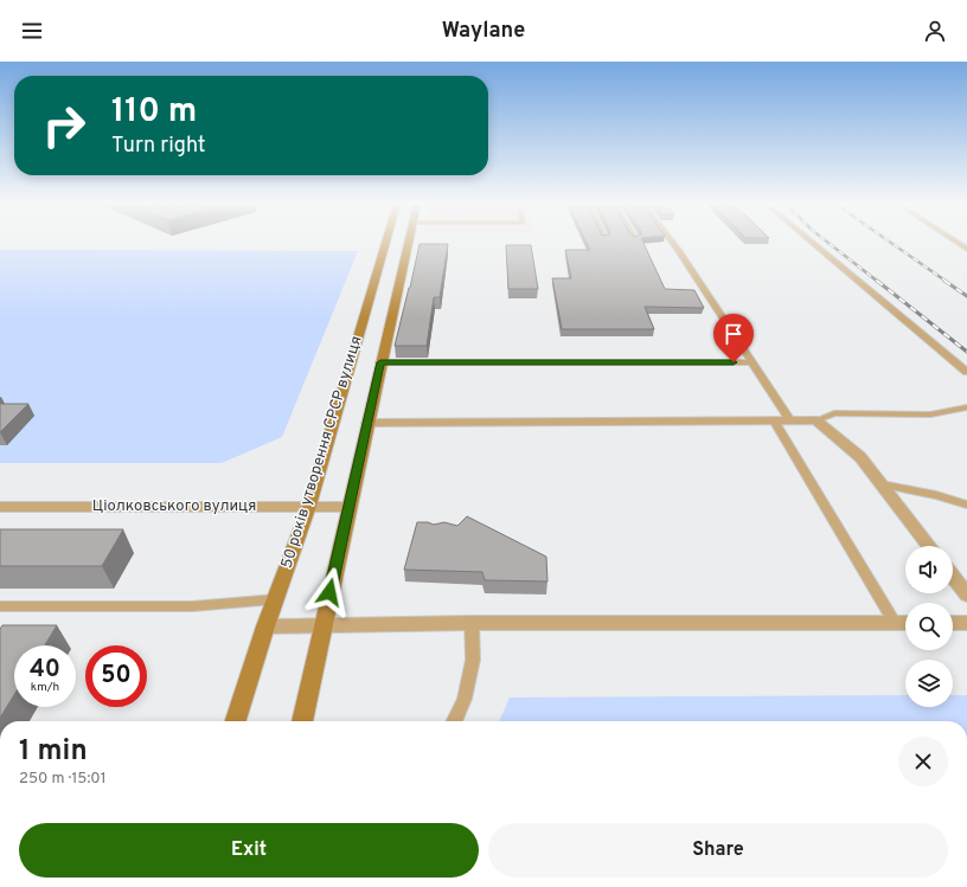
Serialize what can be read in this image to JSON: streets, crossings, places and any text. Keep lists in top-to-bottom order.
{
  "streets": {
    "main road": ["50 років утворення СРСР вулиця"],
    "street": ["Ціолковського вулиця"]
  },
  "crossings": [
    ["50 років утворення СРСР вулиця", "Ціолковського вулиця"]
  ],
  "page": {
    "header": "Waylane",
    "turn": ["110 m", "Turn right"],
    "speed": "40 km/h",
    "limit": "50",
    "heading": ["1 min", "250 m · 15:01"],
    "buttons": ["Exit", "Share"]
  }
}
